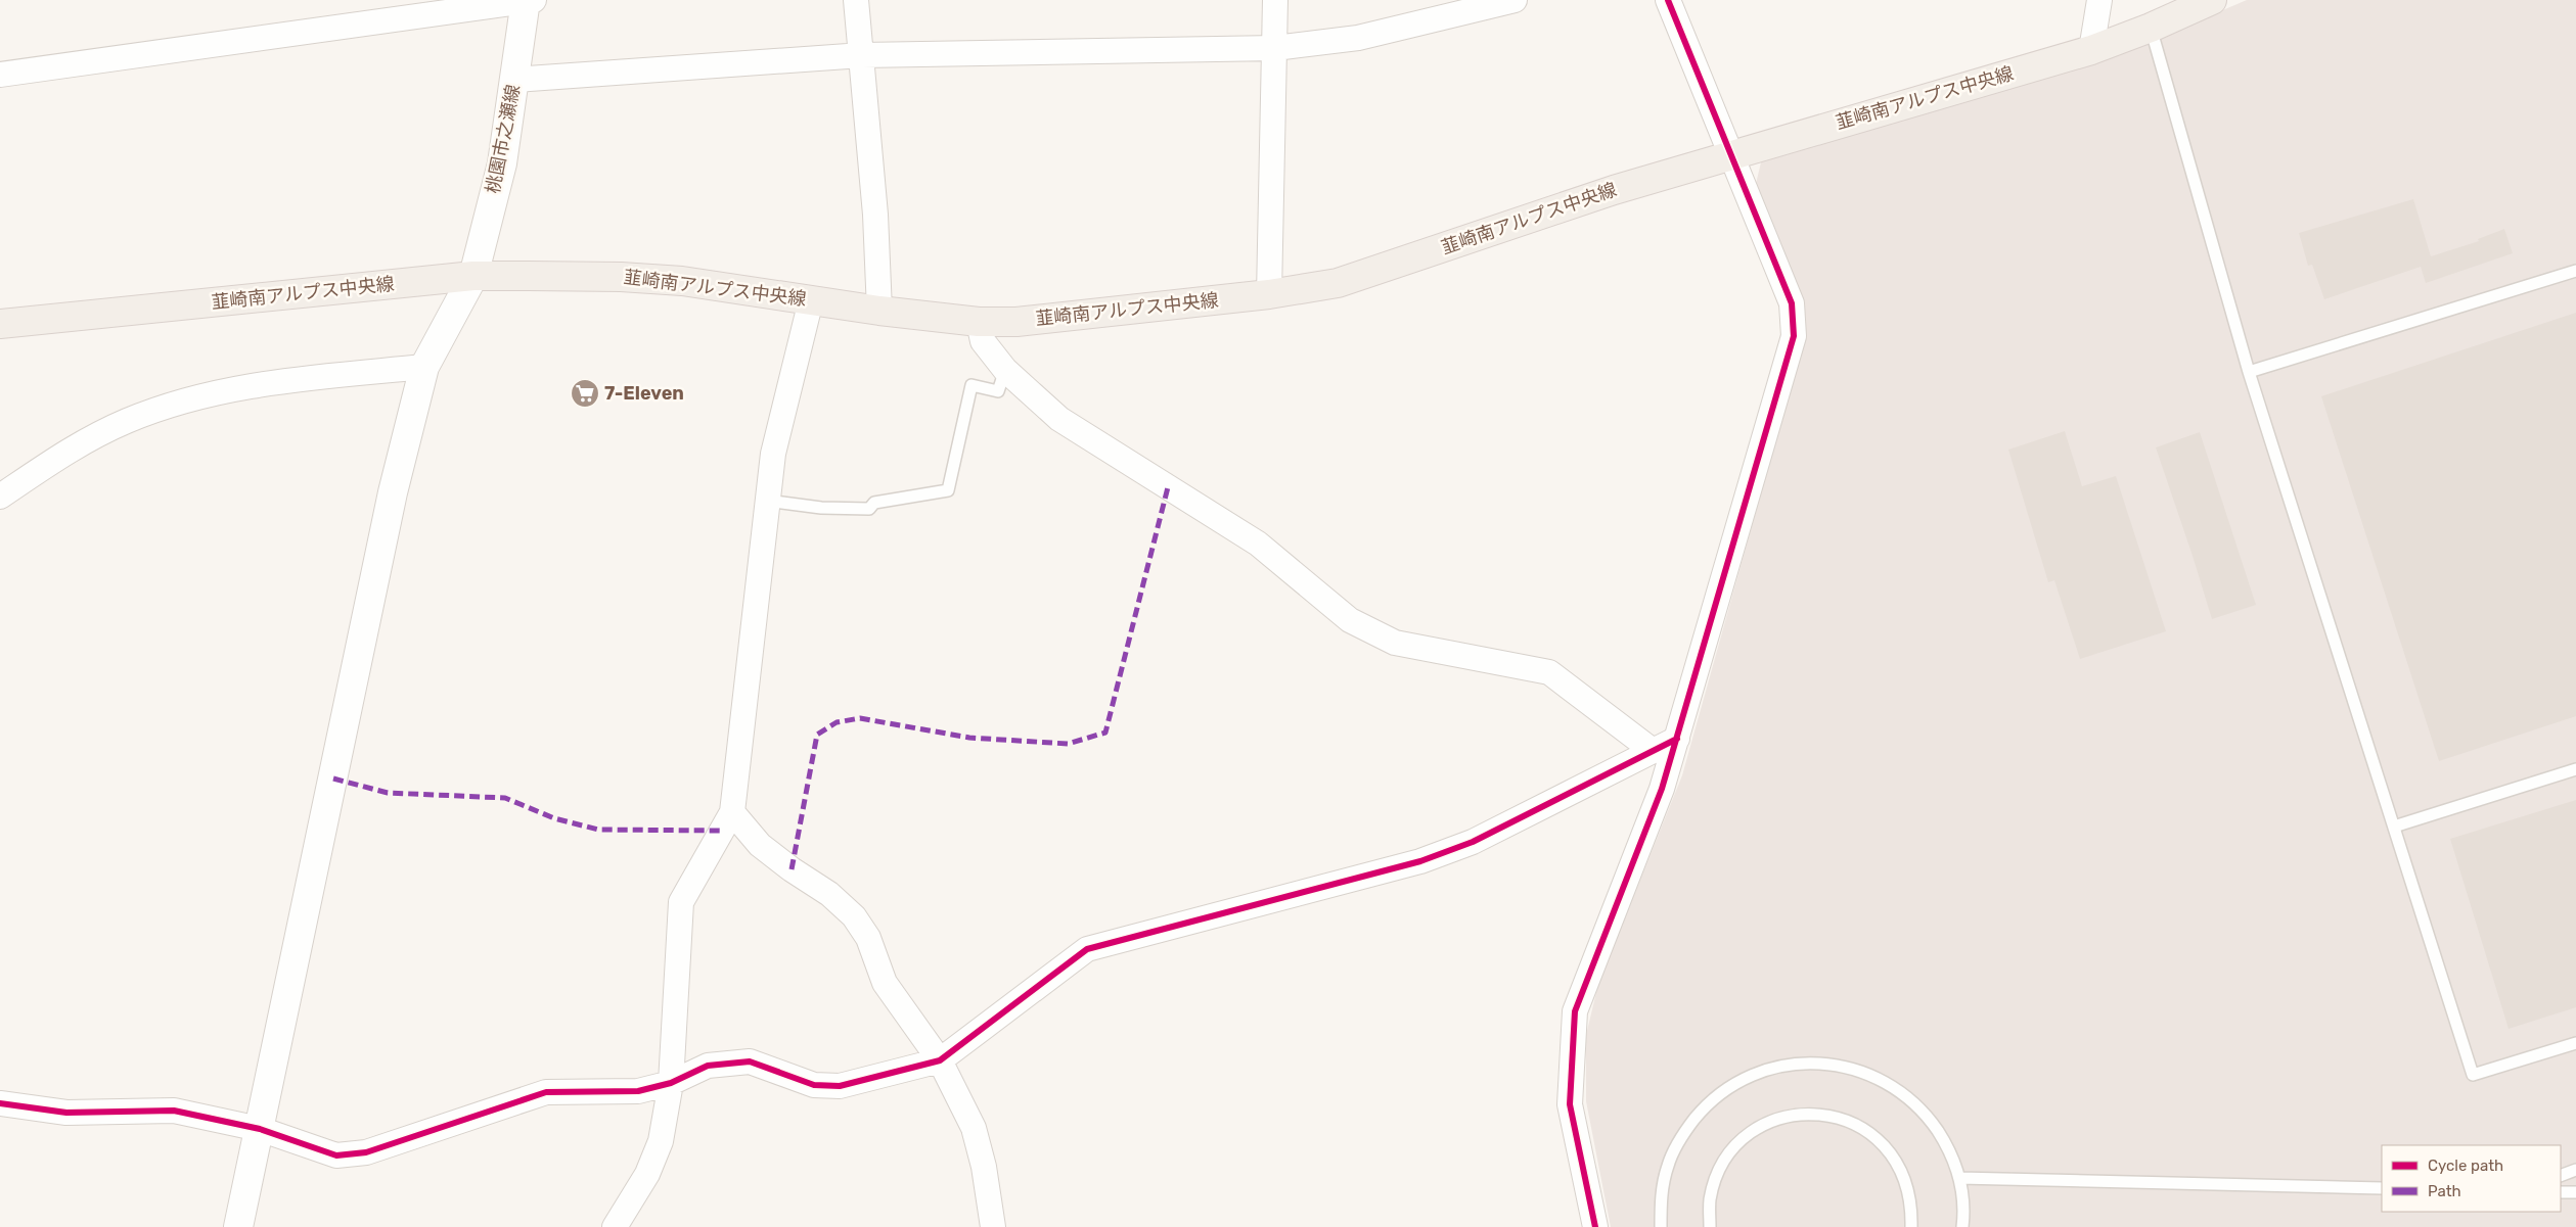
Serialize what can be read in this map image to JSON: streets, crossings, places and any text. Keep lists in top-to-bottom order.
{
  "streets": {
    "main road": ["韮崎南アルプス中央線"],
    "street": ["桃園市之瀬線"]
  },
  "crossings": [
    ["韮崎南アルプス中央線", "桃園市之瀬線"]
  ],
  "places": {
    "supermarket": ["7-Eleven"]
  },
  "legend": ["Cycle path", "Path"]
}
